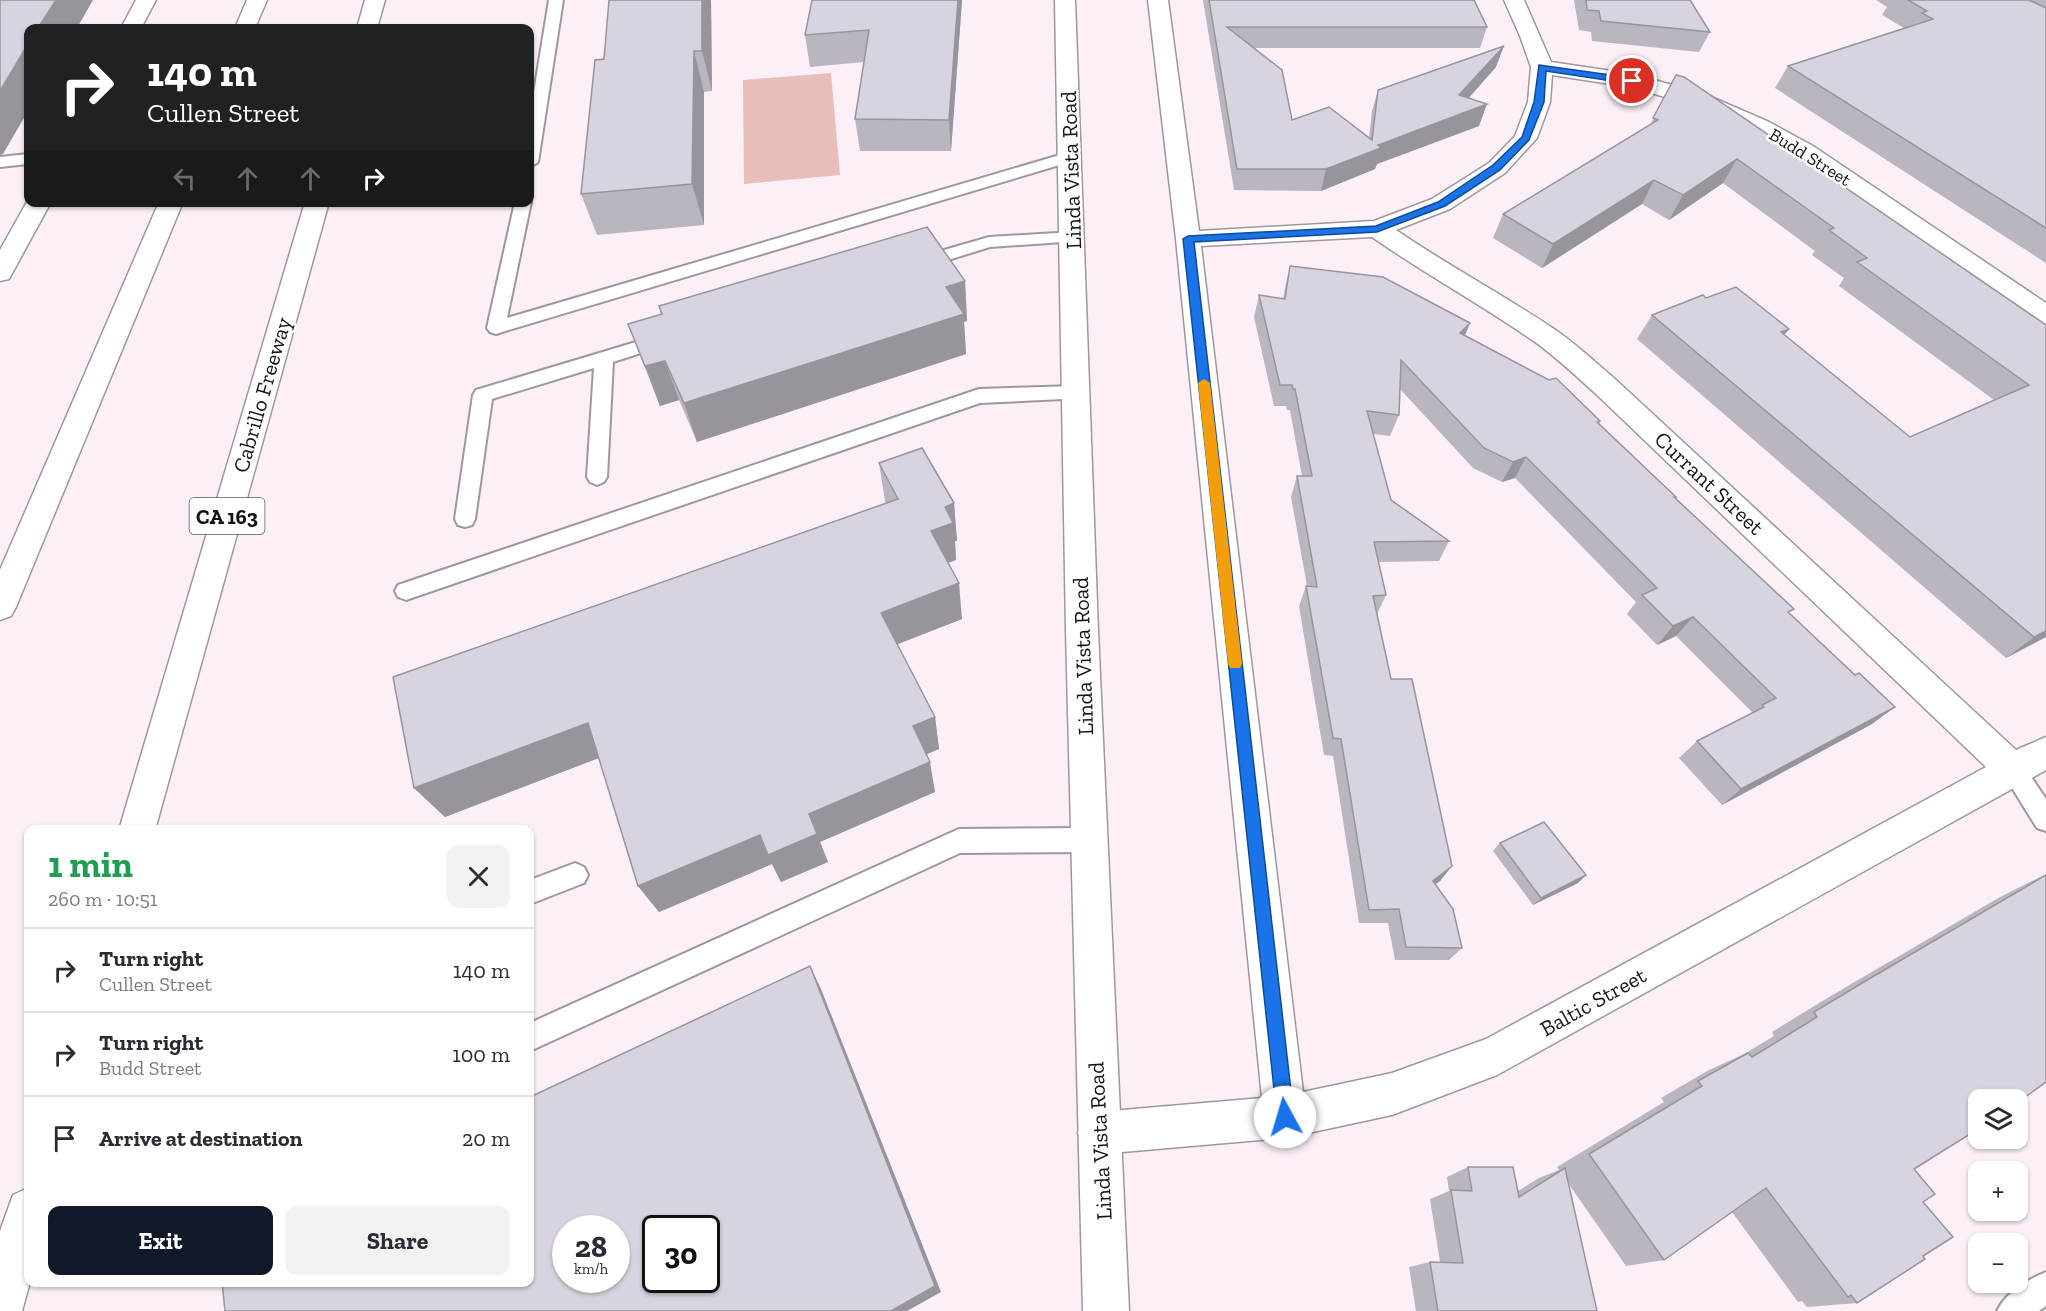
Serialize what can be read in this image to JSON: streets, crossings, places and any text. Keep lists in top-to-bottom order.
{
  "streets": {
    "main road": [
      "Budd Street",
      "Linda Vista Road",
      "Cabrillo Freeway",
      "Currant Street",
      "CA 163",
      "Baltic Street"
    ]
  },
  "crossings": [
    ["Linda Vista Road", "Baltic Street"],
    ["Currant Street", "Baltic Street"]
  ],
  "page": {
    "turn": ["140 m", "Cullen Street"],
    "heading": ["1 min", "260 m · 10:51"],
    "list": [
      {
        "name": "Turn right",
        "note": "Cullen Street",
        "value": "140 m"
      },
      {
        "name": "Turn right",
        "note": "Budd Street",
        "value": "100 m"
      },
      {
        "name": "Arrive at destination",
        "value": "20 m"
      }
    ],
    "map_buttons": ["+", "−"],
    "buttons": ["Exit", "Share"],
    "speed": "28 km/h",
    "limit": "30"
  }
}
